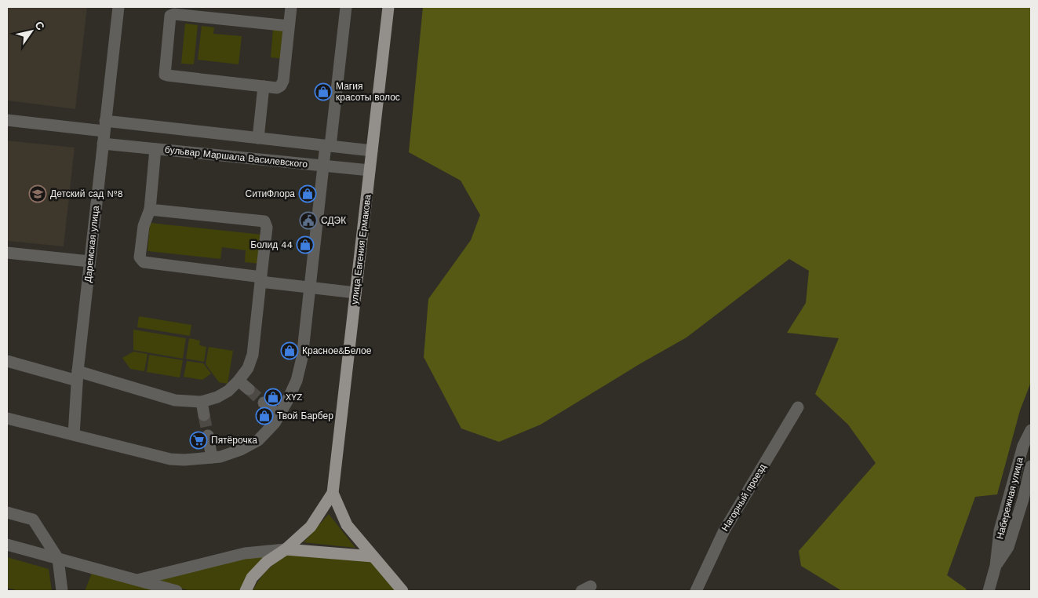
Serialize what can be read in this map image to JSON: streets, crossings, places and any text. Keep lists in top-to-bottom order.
{
  "streets": {
    "main road": ["улица Евгения Ермакова"],
    "street": [
      "бульвар Маршала Василевского",
      "Даремская улица",
      "Нагорный проезд",
      "Набережная улица"
    ]
  },
  "crossings": [
    ["бульвар Маршала Василевского", "Даремская улица"],
    ["бульвар Маршала Василевского", "улица Евгения Ермакова"]
  ],
  "places": {
    "shop": [
      "Магия красоты волос",
      "СитиФлора",
      "Болид 44",
      "Красное&Белое",
      "XYZ",
      "Твой Барбер"
    ],
    "school or university": ["Детский сад №8"],
    "public building": ["СДЭК"],
    "supermarket": ["Пятёрочка"]
  },
  "north": "top right"
}
